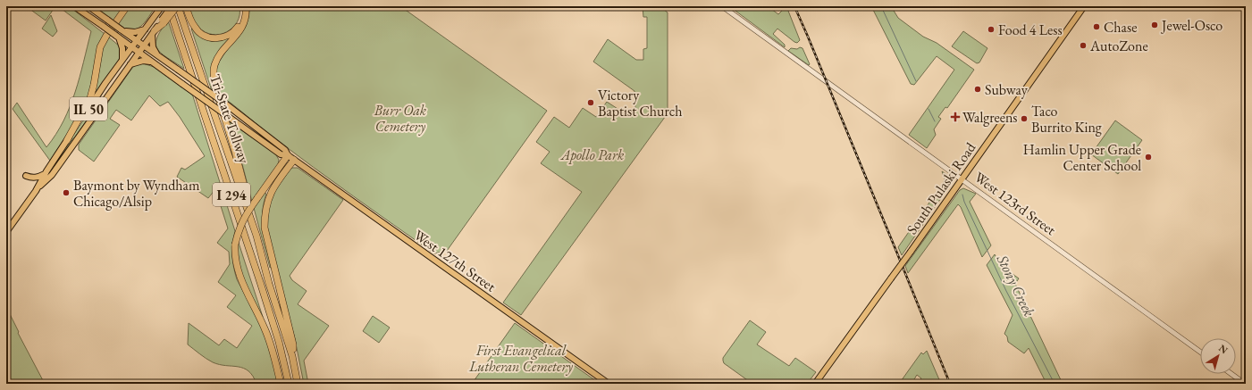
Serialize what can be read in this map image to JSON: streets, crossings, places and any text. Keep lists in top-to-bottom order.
{
  "streets": {
    "highway": ["Tri-State Tollway", "I 294"],
    "main road": ["IL 50", "South Pulaski Road", "West 127th Street"],
    "street": ["West 123rd Street"]
  },
  "crossings": [
    ["IL 50", "West 127th Street"],
    ["South Pulaski Road", "West 123rd Street"]
  ],
  "water": ["Stony Creek"],
  "parks": ["Burr Oak Cemetery", "Apollo Park", "First Evangelical Lutheran Cemetery"],
  "places": {
    "other": [
      "Jewel-Osco",
      "Chase",
      "Food 4 Less",
      "AutoZone",
      "Subway",
      "Victory Baptist Church",
      "Taco Burrito King",
      "Hamlin Upper Grade Center School",
      "Baymont by Wyndham Chicago/Alsip"
    ],
    "health": ["Walgreens"]
  },
  "north": "top right"
}
